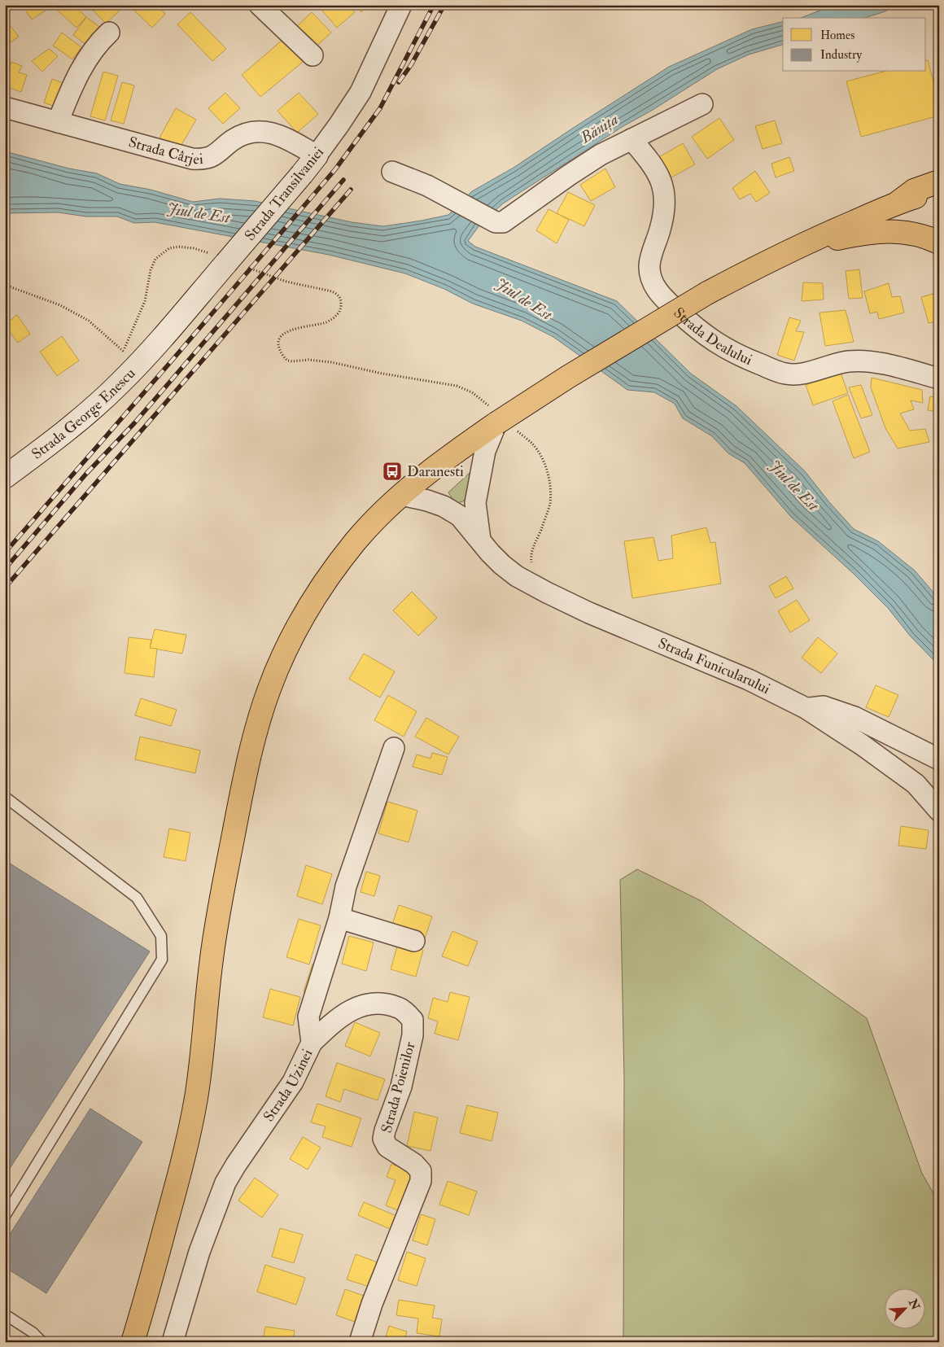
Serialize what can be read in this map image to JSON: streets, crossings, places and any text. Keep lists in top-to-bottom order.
{
  "streets": {
    "street": [
      "Strada Cârjei",
      "Strada Transilvaniei",
      "Strada Dealului",
      "Strada George Enescu",
      "Strada Funicularului",
      "Strada Uzinei",
      "Strada Poienilor"
    ]
  },
  "crossings": [
    ["Strada Cârjei", "Strada Transilvaniei"],
    ["Strada Transilvaniei", "Strada George Enescu"],
    ["Strada Uzinei", "Strada Poienilor"]
  ],
  "water": ["Bănița", "Jiul de Est"],
  "places": {
    "bus stop": ["Daranesti"]
  },
  "legend": ["Homes", "Industry"],
  "north": "top right"
}
